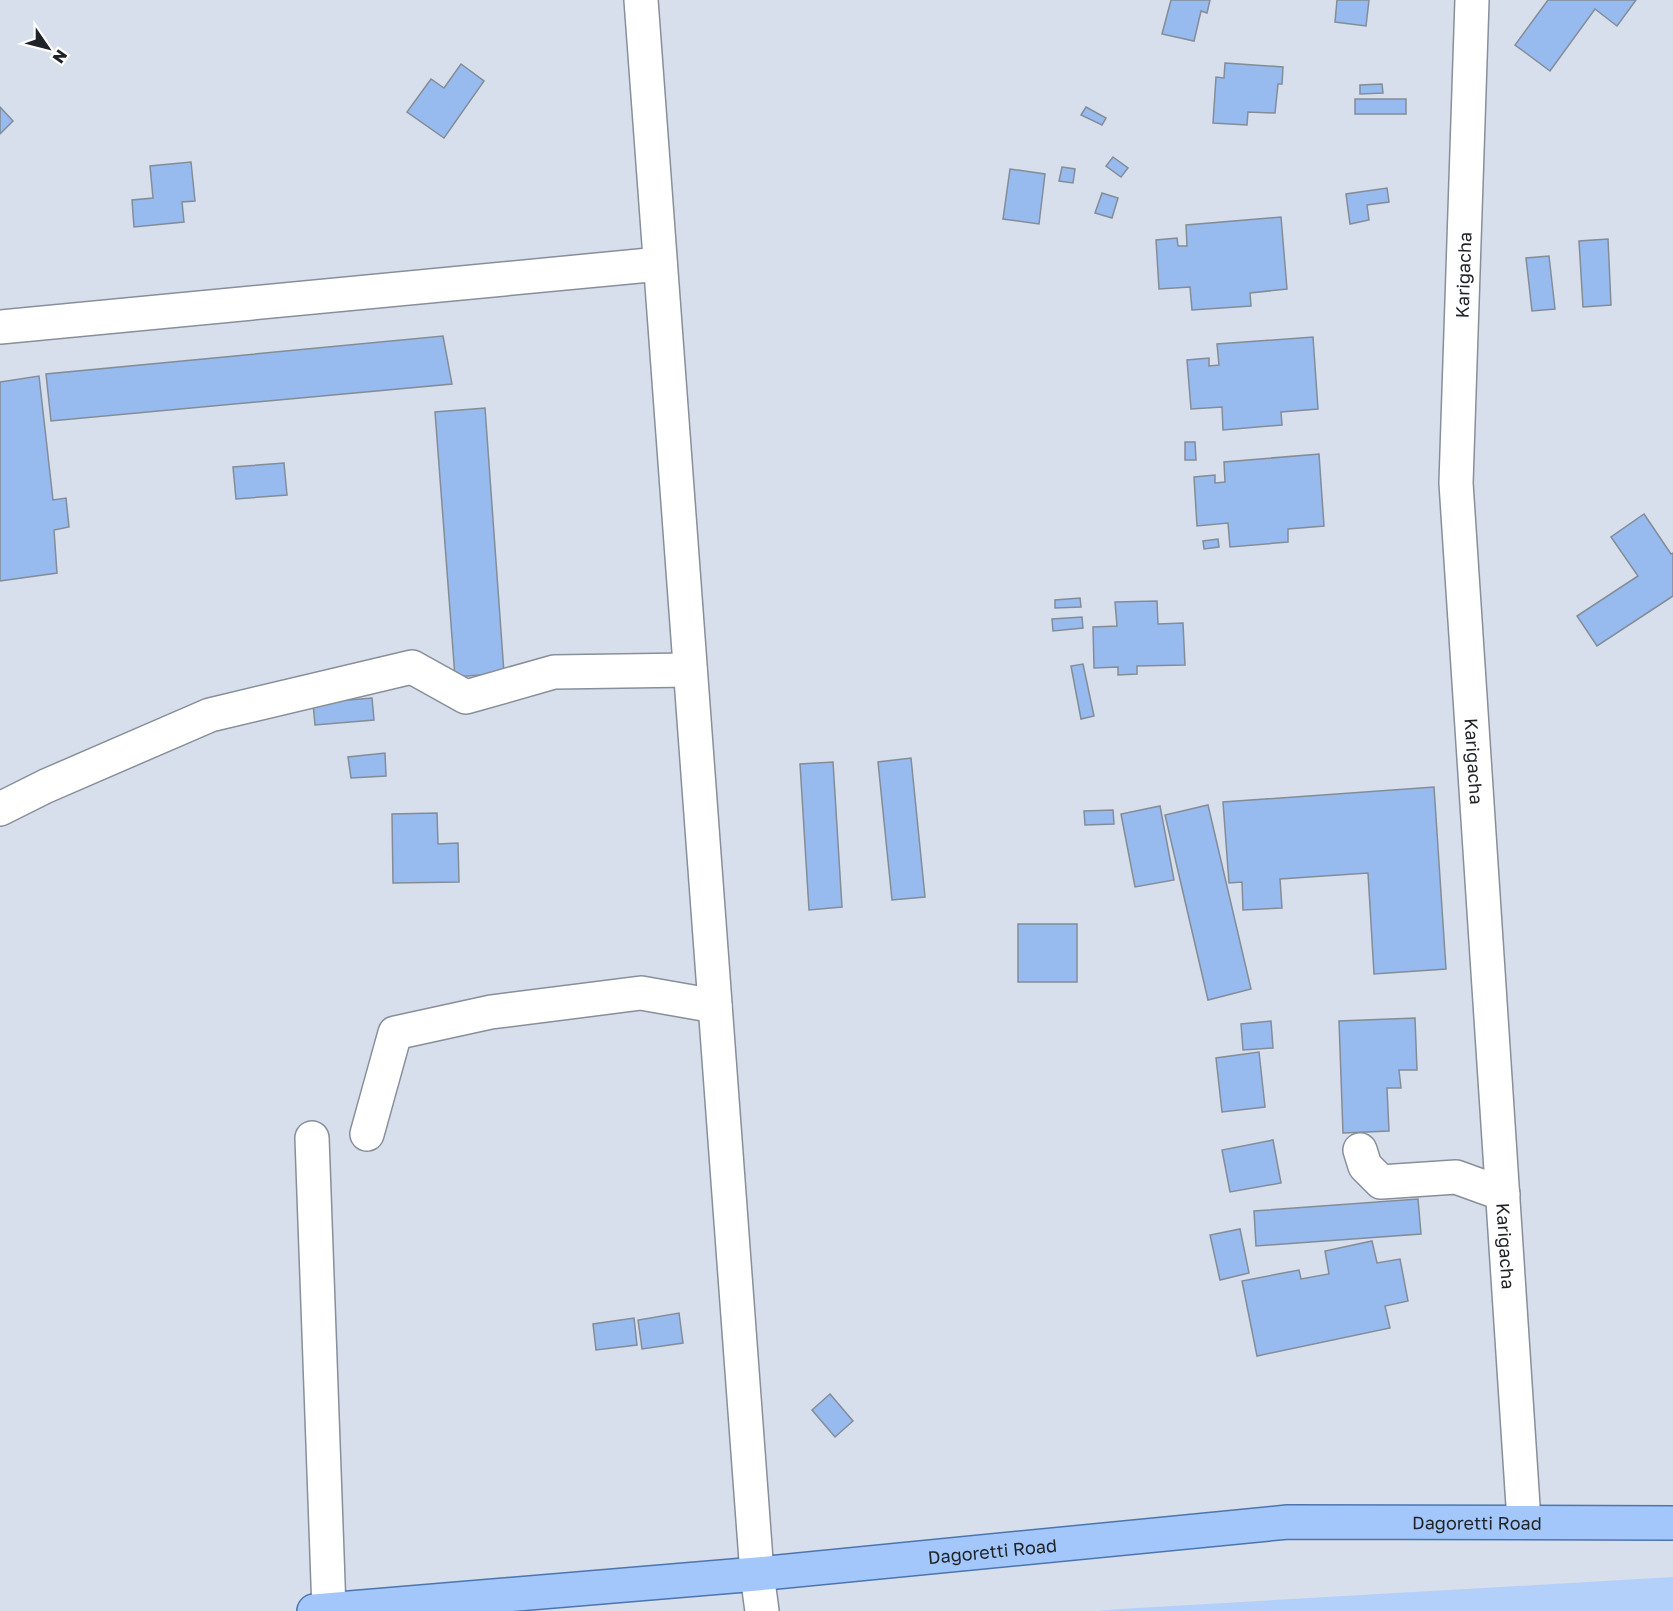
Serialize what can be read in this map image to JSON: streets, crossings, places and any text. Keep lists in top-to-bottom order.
{
  "streets": {
    "main road": ["Dagoretti Road"],
    "street": ["Karigacha"]
  },
  "crossings": [
    ["Karigacha", "Dagoretti Road"]
  ],
  "north": "bottom right"
}
